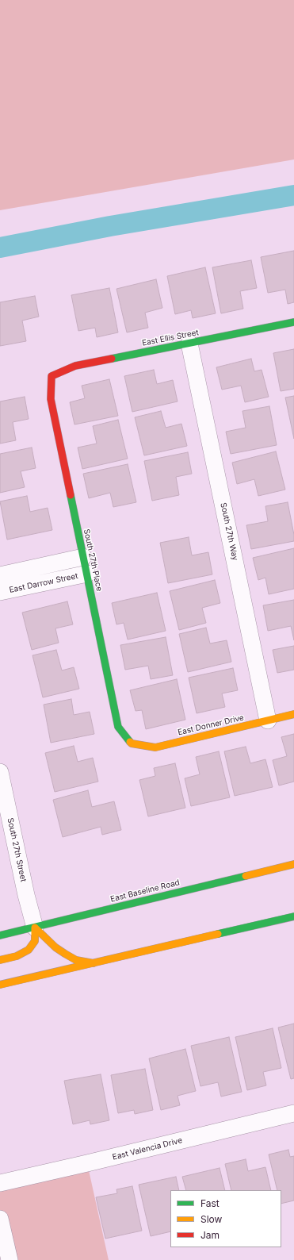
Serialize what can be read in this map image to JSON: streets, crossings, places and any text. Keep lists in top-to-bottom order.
{
  "streets": {
    "street": [
      "East Ellis Street",
      "South 27th Way",
      "South 27th Place",
      "East Darrow Street",
      "East Donner Drive",
      "South 27th Street",
      "East Baseline Road",
      "East Valencia Drive"
    ]
  },
  "crossings": [
    ["East Ellis Street", "South 27th Way"],
    ["East Ellis Street", "South 27th Place"],
    ["South 27th Way", "East Donner Drive"],
    ["South 27th Place", "East Darrow Street"],
    ["South 27th Place", "East Donner Drive"],
    ["South 27th Street", "East Baseline Road"]
  ],
  "legend": ["Fast", "Slow", "Jam"]
}
